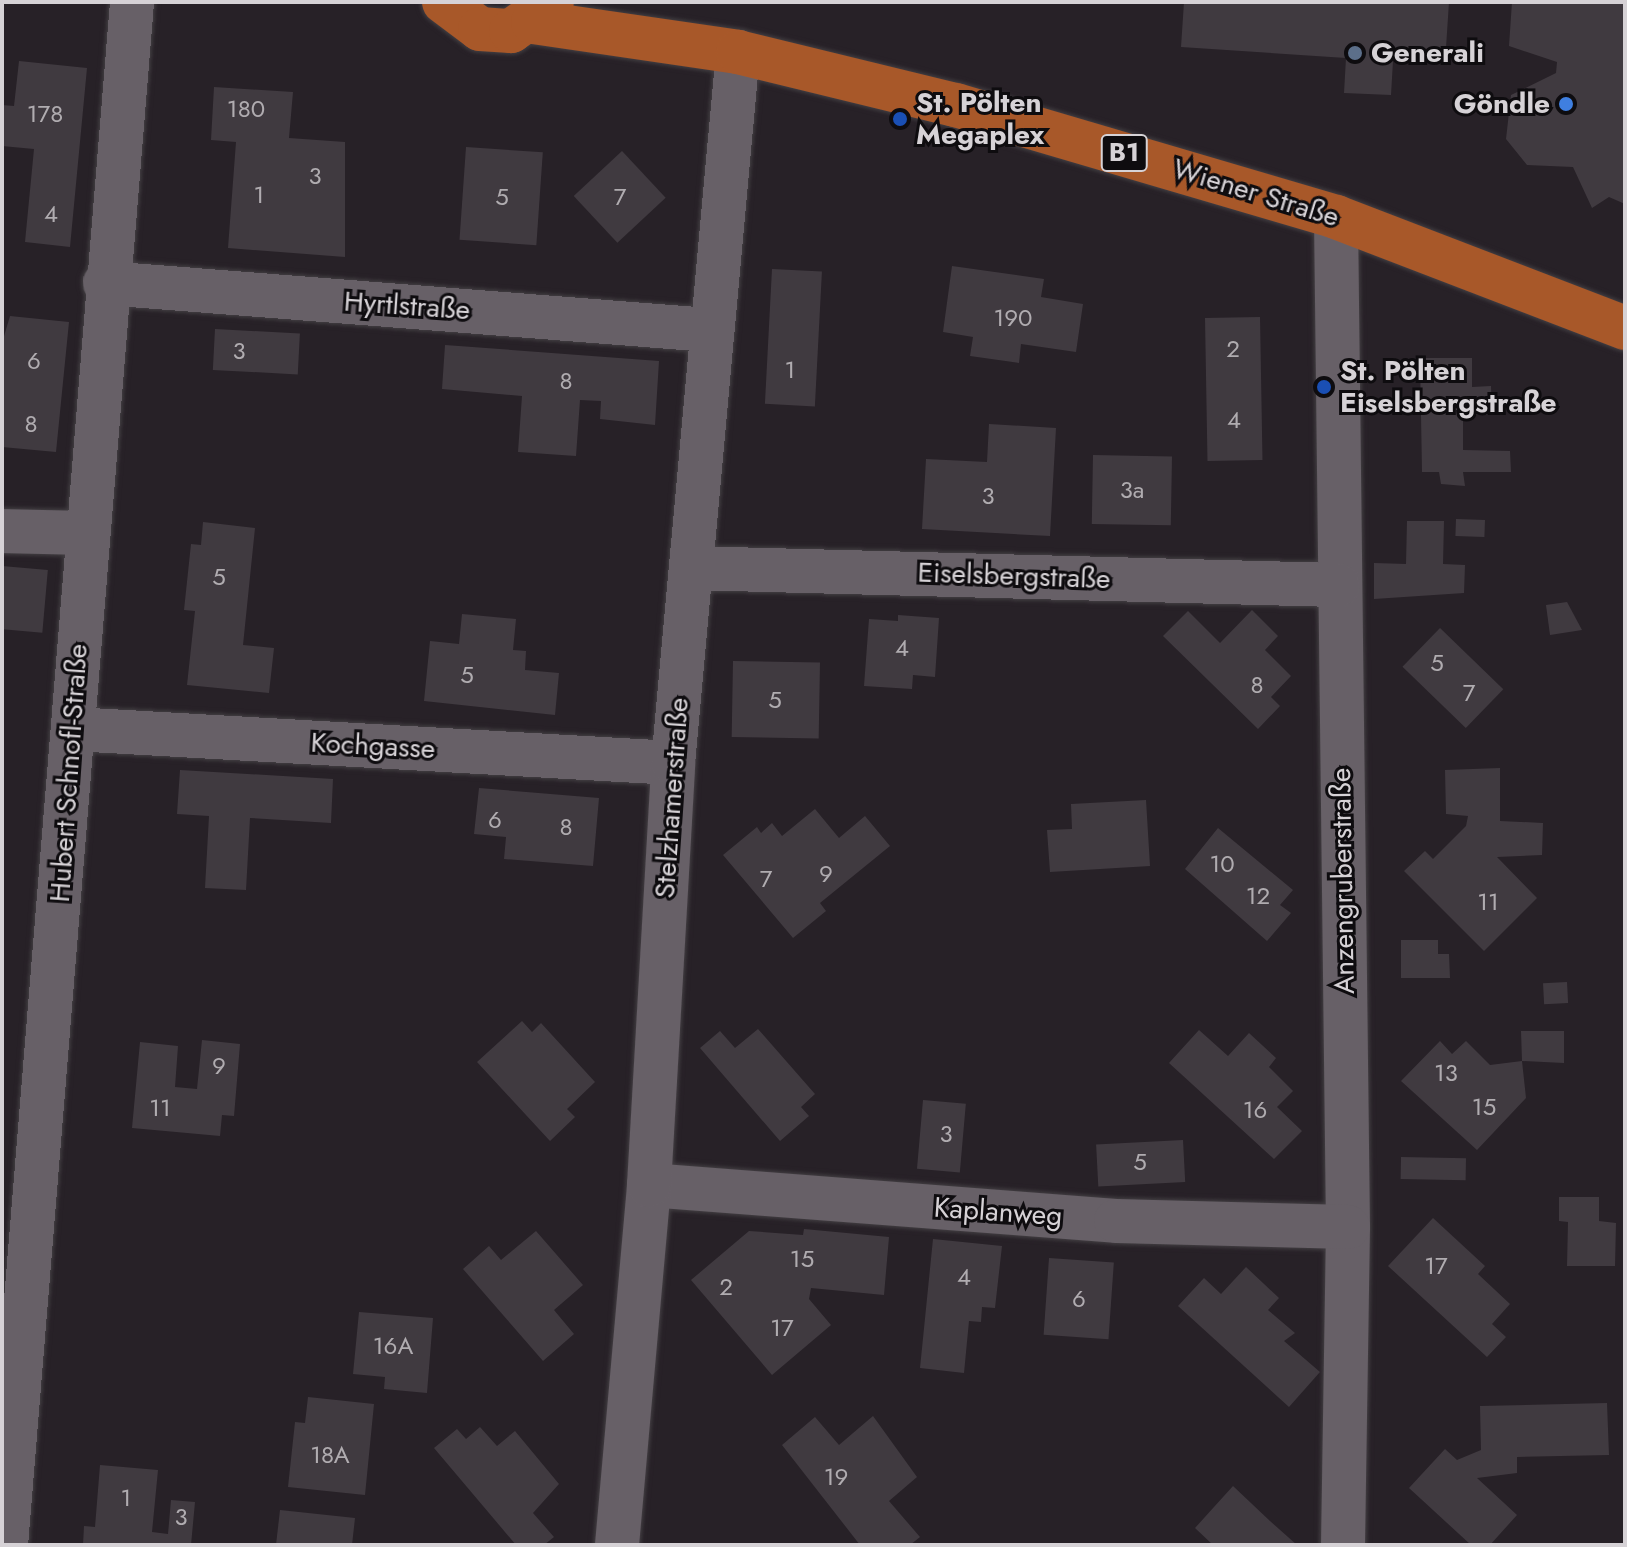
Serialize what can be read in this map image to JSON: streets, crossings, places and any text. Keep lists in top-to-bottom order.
{
  "streets": {
    "main road": ["B1", "Wiener Straße"],
    "street": [
      "Hyrtlstraße",
      "Eiselsbergstraße",
      "Kochgasse",
      "Hubert Schnofl-Straße",
      "Stelzhamerstraße",
      "Anzengruberstraße",
      "Kaplanweg"
    ]
  },
  "crossings": [
    ["B1", "Wiener Straße"],
    ["Wiener Straße", "Stelzhamerstraße"],
    ["Wiener Straße", "Anzengruberstraße"],
    ["Hyrtlstraße", "Hubert Schnofl-Straße"],
    ["Hyrtlstraße", "Stelzhamerstraße"],
    ["Eiselsbergstraße", "Stelzhamerstraße"],
    ["Eiselsbergstraße", "Anzengruberstraße"],
    ["Kochgasse", "Hubert Schnofl-Straße"],
    ["Kochgasse", "Stelzhamerstraße"],
    ["Stelzhamerstraße", "Kaplanweg"],
    ["Anzengruberstraße", "Kaplanweg"]
  ],
  "places": [
    "Generali",
    "Göndle",
    "St. Pölten Megaplex",
    "St. Pölten Eiselsbergstraße"
  ],
  "house_numbers": [
    "180",
    "178",
    "3",
    "1",
    "5",
    "7",
    "4",
    "190",
    "2",
    "3",
    "6",
    "1",
    "8",
    "4",
    "8",
    "3a",
    "3",
    "5",
    "4",
    "5",
    "5",
    "8",
    "7",
    "5",
    "6",
    "8",
    "10",
    "9",
    "7",
    "12",
    "11",
    "9",
    "13",
    "15",
    "11",
    "16",
    "3",
    "5",
    "15",
    "17",
    "4",
    "2",
    "6",
    "17",
    "16A",
    "18A",
    "19",
    "1",
    "3"
  ]
}
